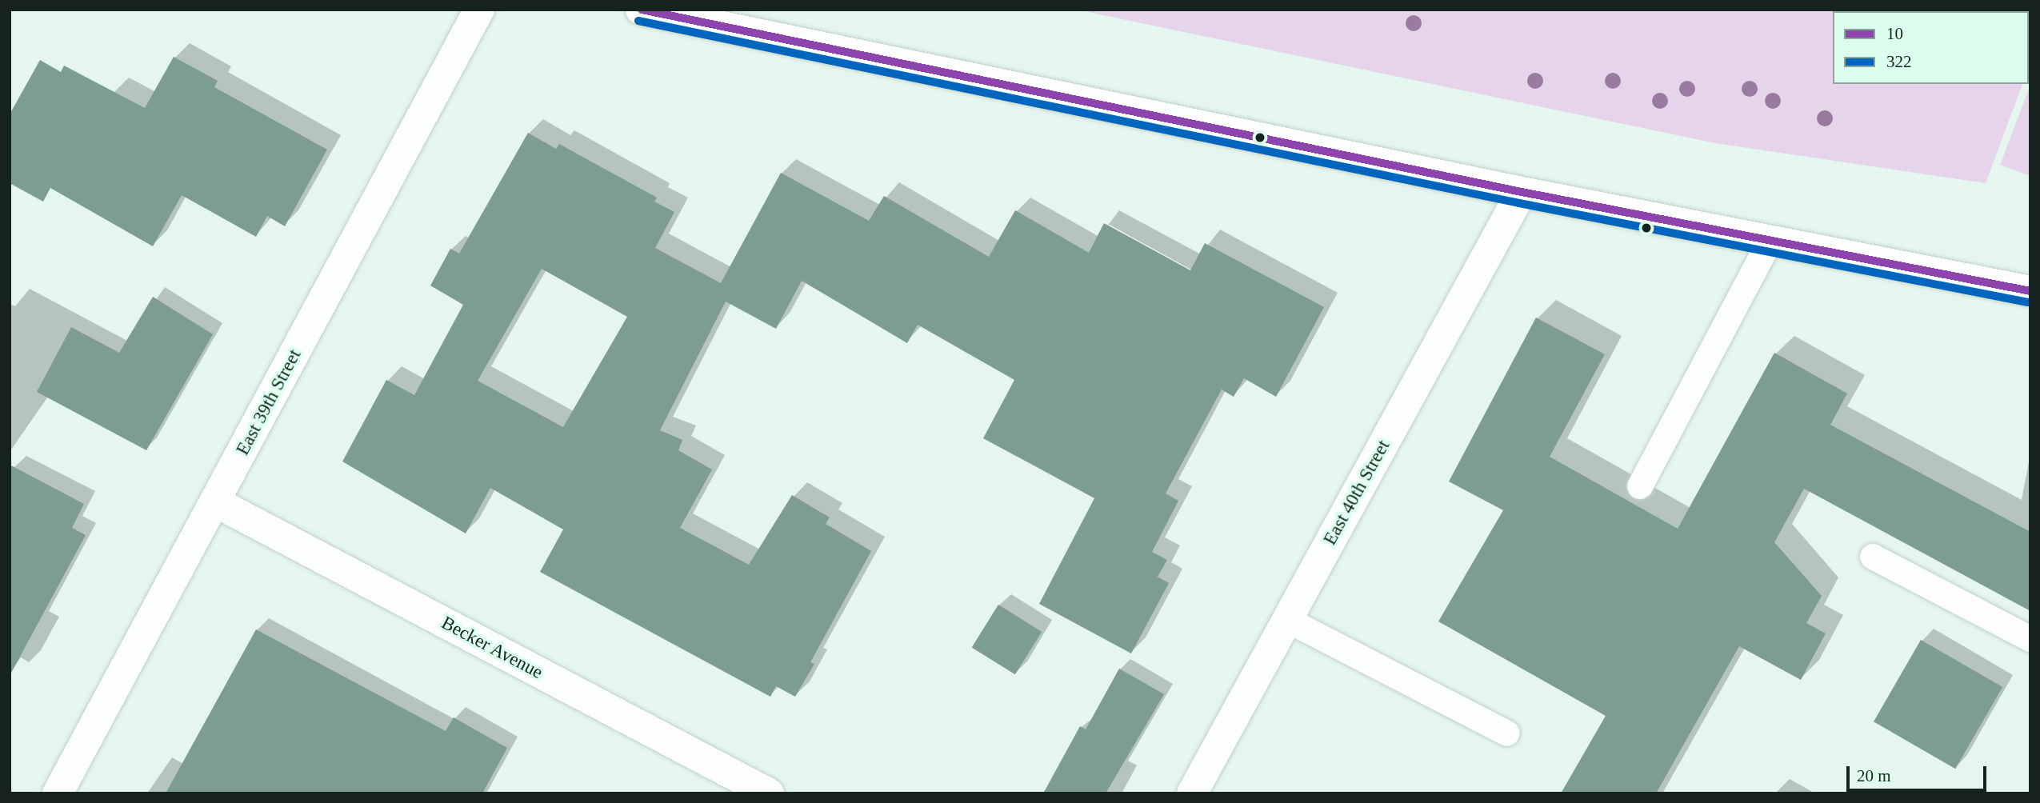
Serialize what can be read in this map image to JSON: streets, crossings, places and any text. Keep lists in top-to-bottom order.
{
  "streets": {
    "street": ["East 39th Street", "East 40th Street", "Becker Avenue"]
  },
  "crossings": [
    ["East 39th Street", "Becker Avenue"]
  ],
  "lines": ["transit line 10", "transit line 322"],
  "legend": ["10", "322"],
  "scale_bar": "20 m"
}
